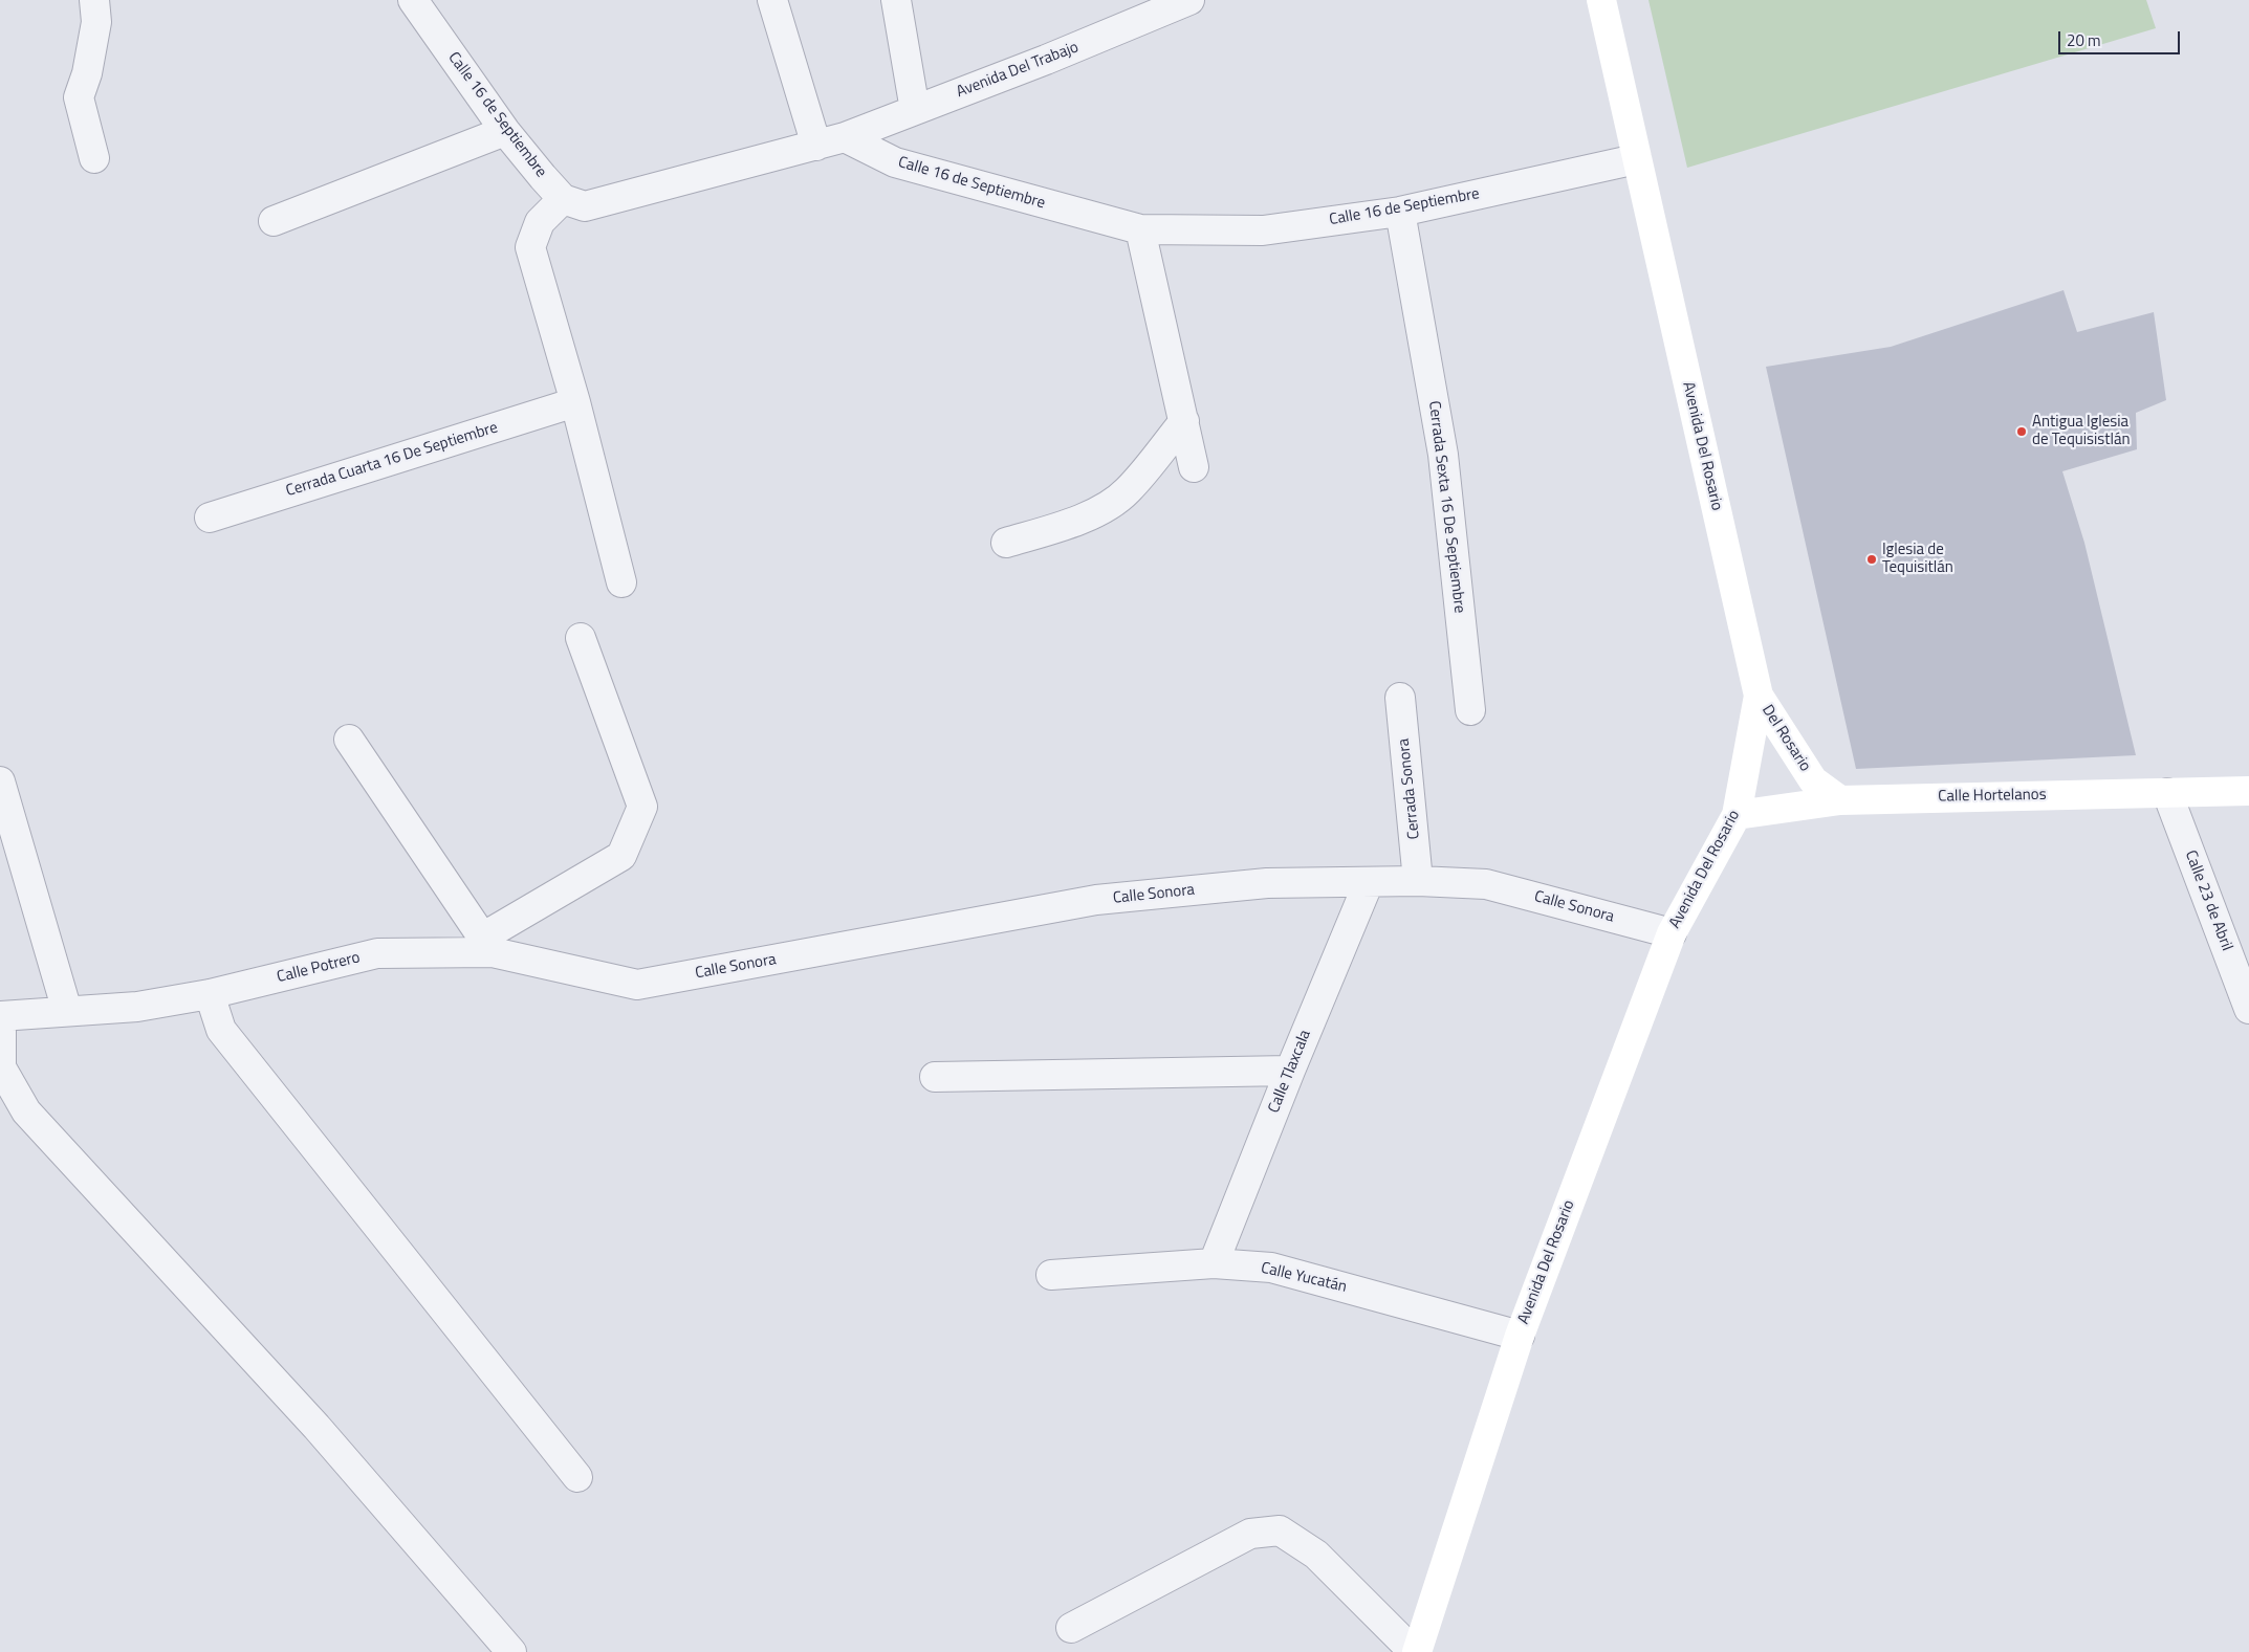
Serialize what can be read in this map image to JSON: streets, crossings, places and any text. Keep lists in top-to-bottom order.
{
  "streets": {
    "main road": ["Avenida Del Rosario", "Del Rosario", "Calle Hortelanos"],
    "street": [
      "Avenida Del Trabajo",
      "Calle 16 de Septiembre",
      "Cerrada Cuarta 16 De Septiembre",
      "Cerrada Sexta 16 De Septiembre",
      "Cerrada Sonora",
      "Calle Sonora",
      "Calle 23 de Abril",
      "Calle Potrero",
      "Calle Tlaxcala",
      "Calle Yucatán"
    ]
  },
  "crossings": [
    ["Avenida Del Trabajo", "Calle 16 de Septiembre"],
    ["Calle 16 de Septiembre", "Avenida Del Rosario"],
    ["Calle 16 de Septiembre", "Cerrada Sexta 16 De Septiembre"],
    ["Avenida Del Rosario", "Del Rosario"],
    ["Avenida Del Rosario", "Calle Hortelanos"],
    ["Avenida Del Rosario", "Calle Sonora"],
    ["Avenida Del Rosario", "Calle Yucatán"],
    ["Del Rosario", "Calle Hortelanos"],
    ["Cerrada Sonora", "Calle Sonora"],
    ["Calle Hortelanos", "Calle 23 de Abril"],
    ["Calle Sonora", "Calle Potrero"],
    ["Calle Sonora", "Calle Tlaxcala"],
    ["Calle Tlaxcala", "Calle Yucatán"]
  ],
  "places": ["Antigua Iglesia de Tequisistlán", "Iglesia de Tequisitlán"],
  "scale_bar": "20 m"
}
